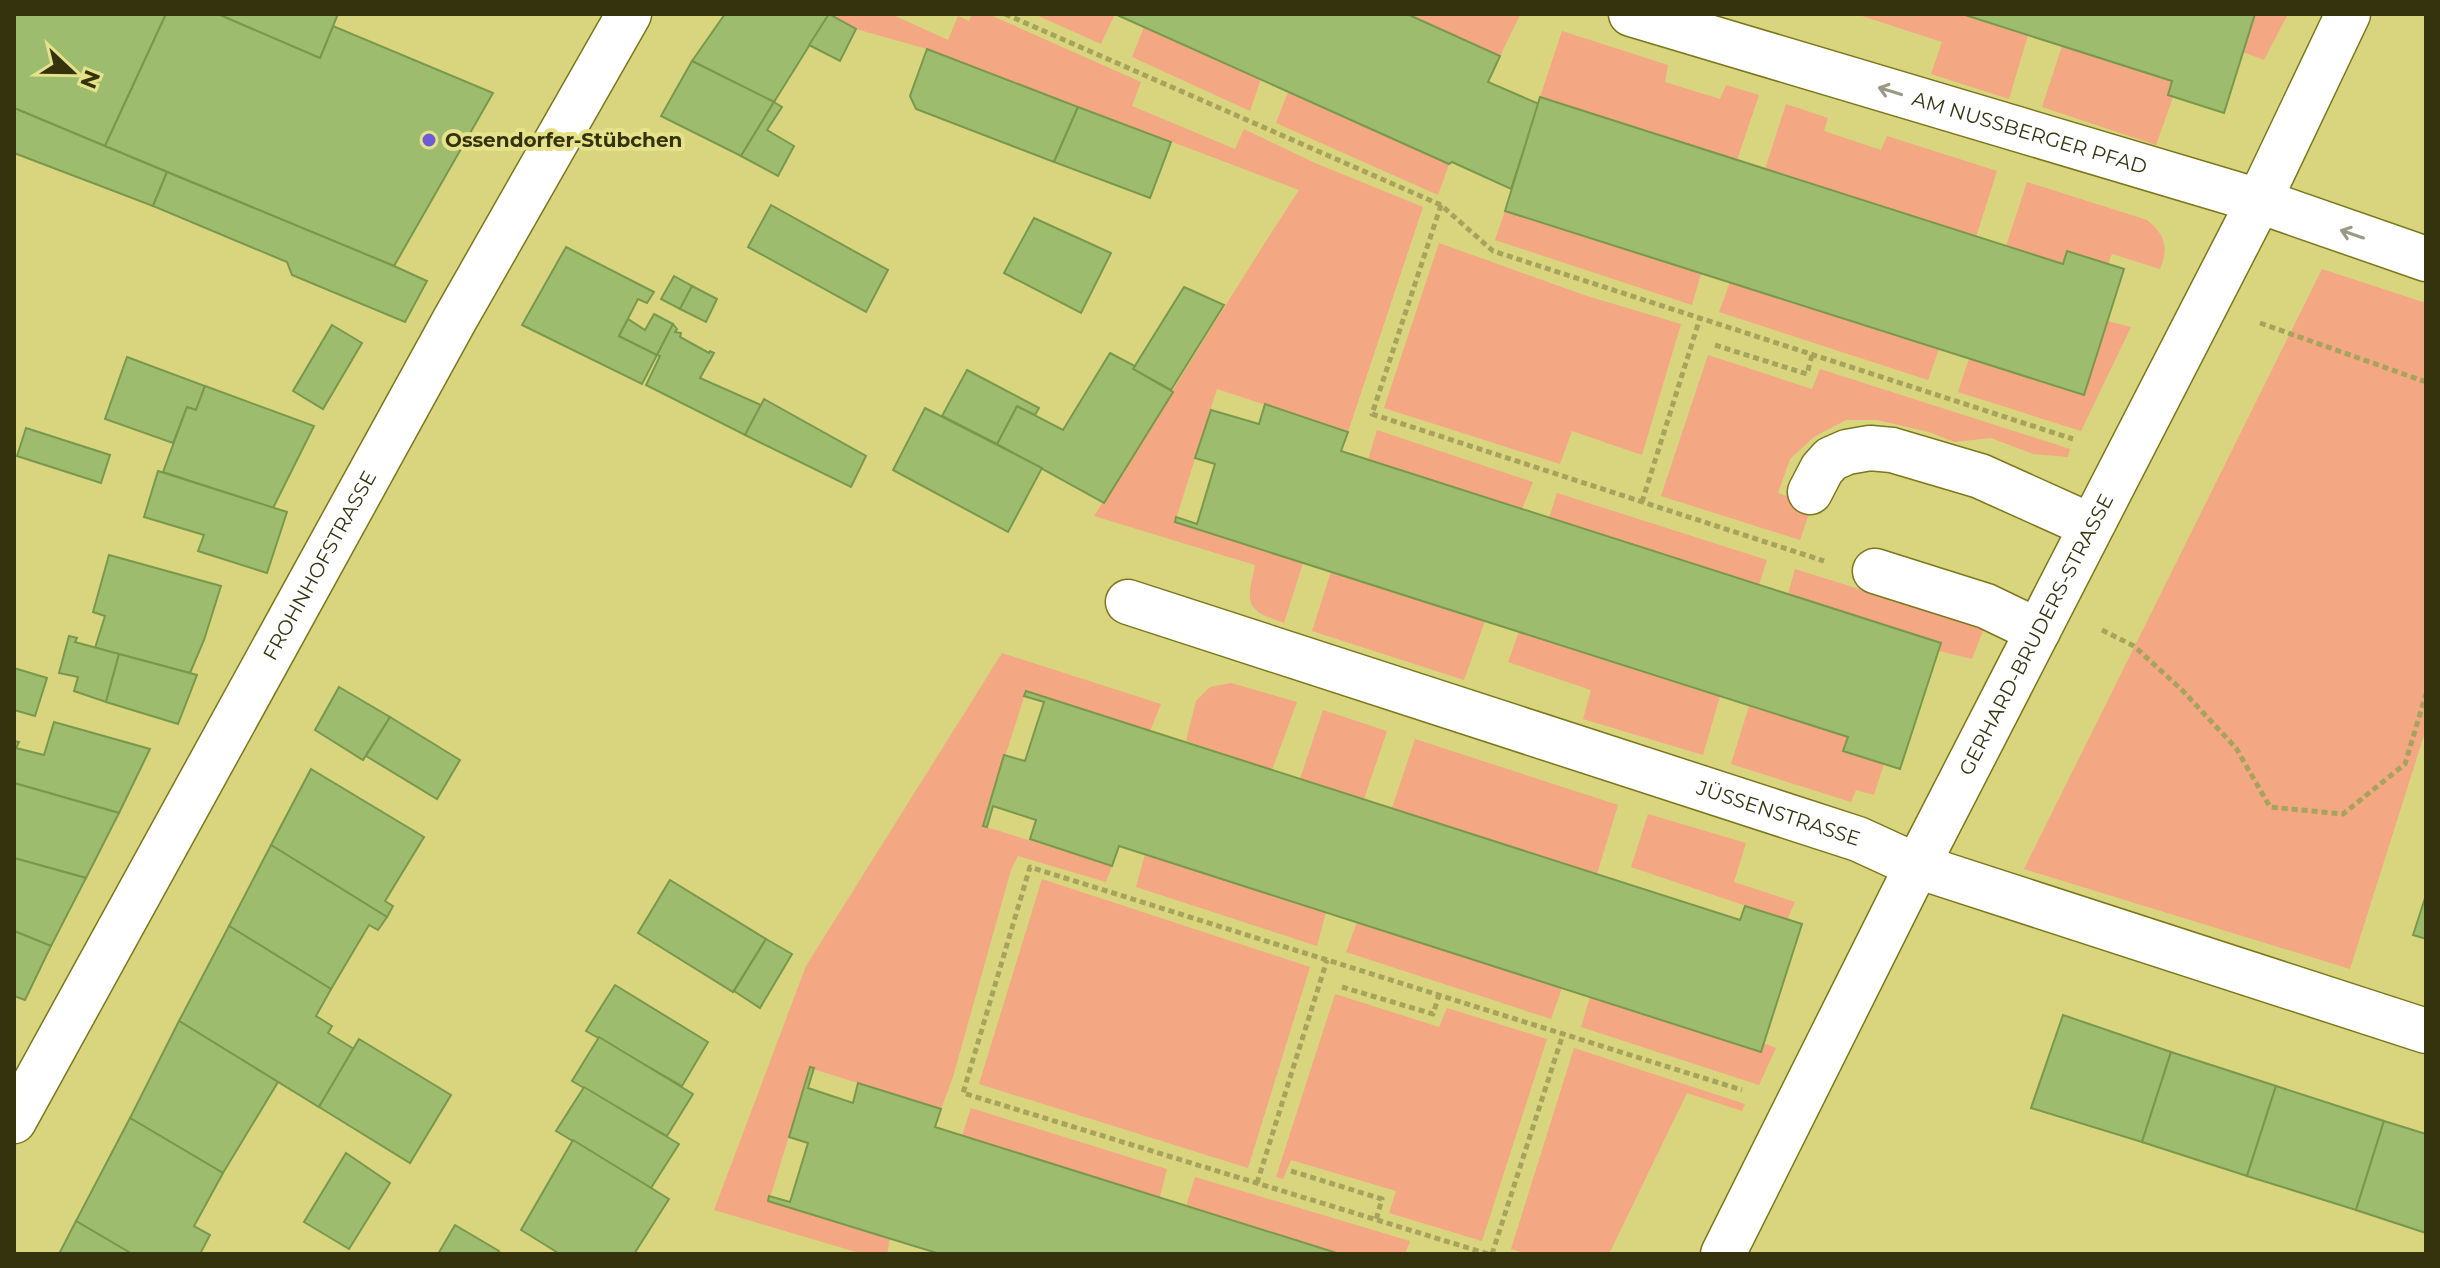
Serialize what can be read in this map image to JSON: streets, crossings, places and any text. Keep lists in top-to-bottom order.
{
  "streets": {
    "street": [
      "AM NUSSBERGER PFAD",
      "FROHNHOFSTRASSE",
      "GERHARD-BRUDERS-STRASSE",
      "JÜSSENSTRASSE"
    ]
  },
  "crossings": [
    ["AM NUSSBERGER PFAD", "GERHARD-BRUDERS-STRASSE"],
    ["GERHARD-BRUDERS-STRASSE", "JÜSSENSTRASSE"]
  ],
  "one_way": ["AM NUSSBERGER PFAD"],
  "places": ["Ossendorfer-Stübchen"],
  "north": "right"
}
